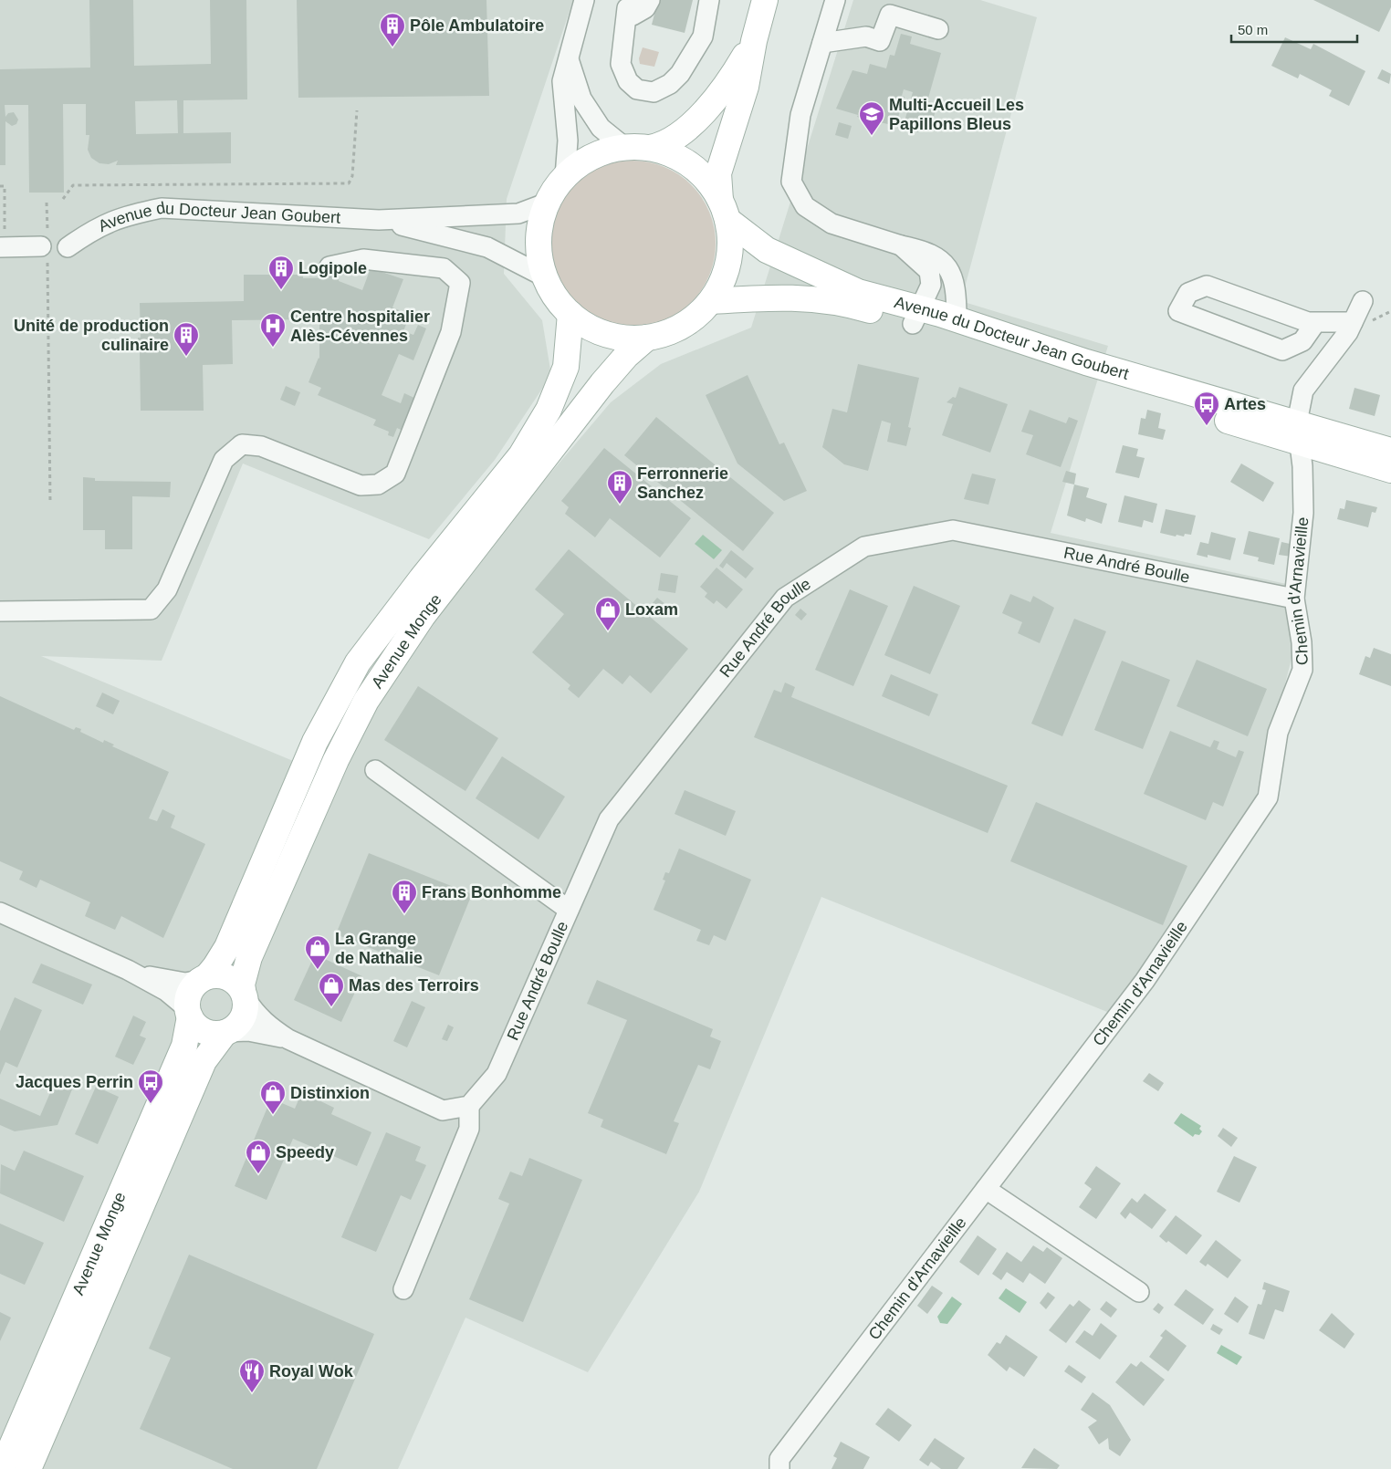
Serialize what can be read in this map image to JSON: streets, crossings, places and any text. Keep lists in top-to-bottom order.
{
  "streets": {
    "main road": ["Avenue du Docteur Jean Goubert", "Avenue Monge"],
    "street": ["Rue André Boulle", "Chemin d'Arnavieille"]
  },
  "crossings": [
    ["Avenue du Docteur Jean Goubert", "Chemin d'Arnavieille"],
    ["Rue André Boulle", "Chemin d'Arnavieille"]
  ],
  "places": {
    "building": [
      "Pôle Ambulatoire",
      "Logipole",
      "Unité de production culinaire",
      "Ferronnerie Sanchez",
      "Frans Bonhomme"
    ],
    "school or university": ["Multi-Accueil Les Papillons Bleus"],
    "hospital": ["Centre hospitalier Alès-Cévennes"],
    "bus stop": ["Artes", "Jacques Perrin"],
    "shop": [
      "Loxam",
      "La Grange de Nathalie",
      "Mas des Terroirs",
      "Distinxion",
      "Speedy"
    ],
    "restaurant": ["Royal Wok"]
  },
  "scale_bar": "50 m"
}
